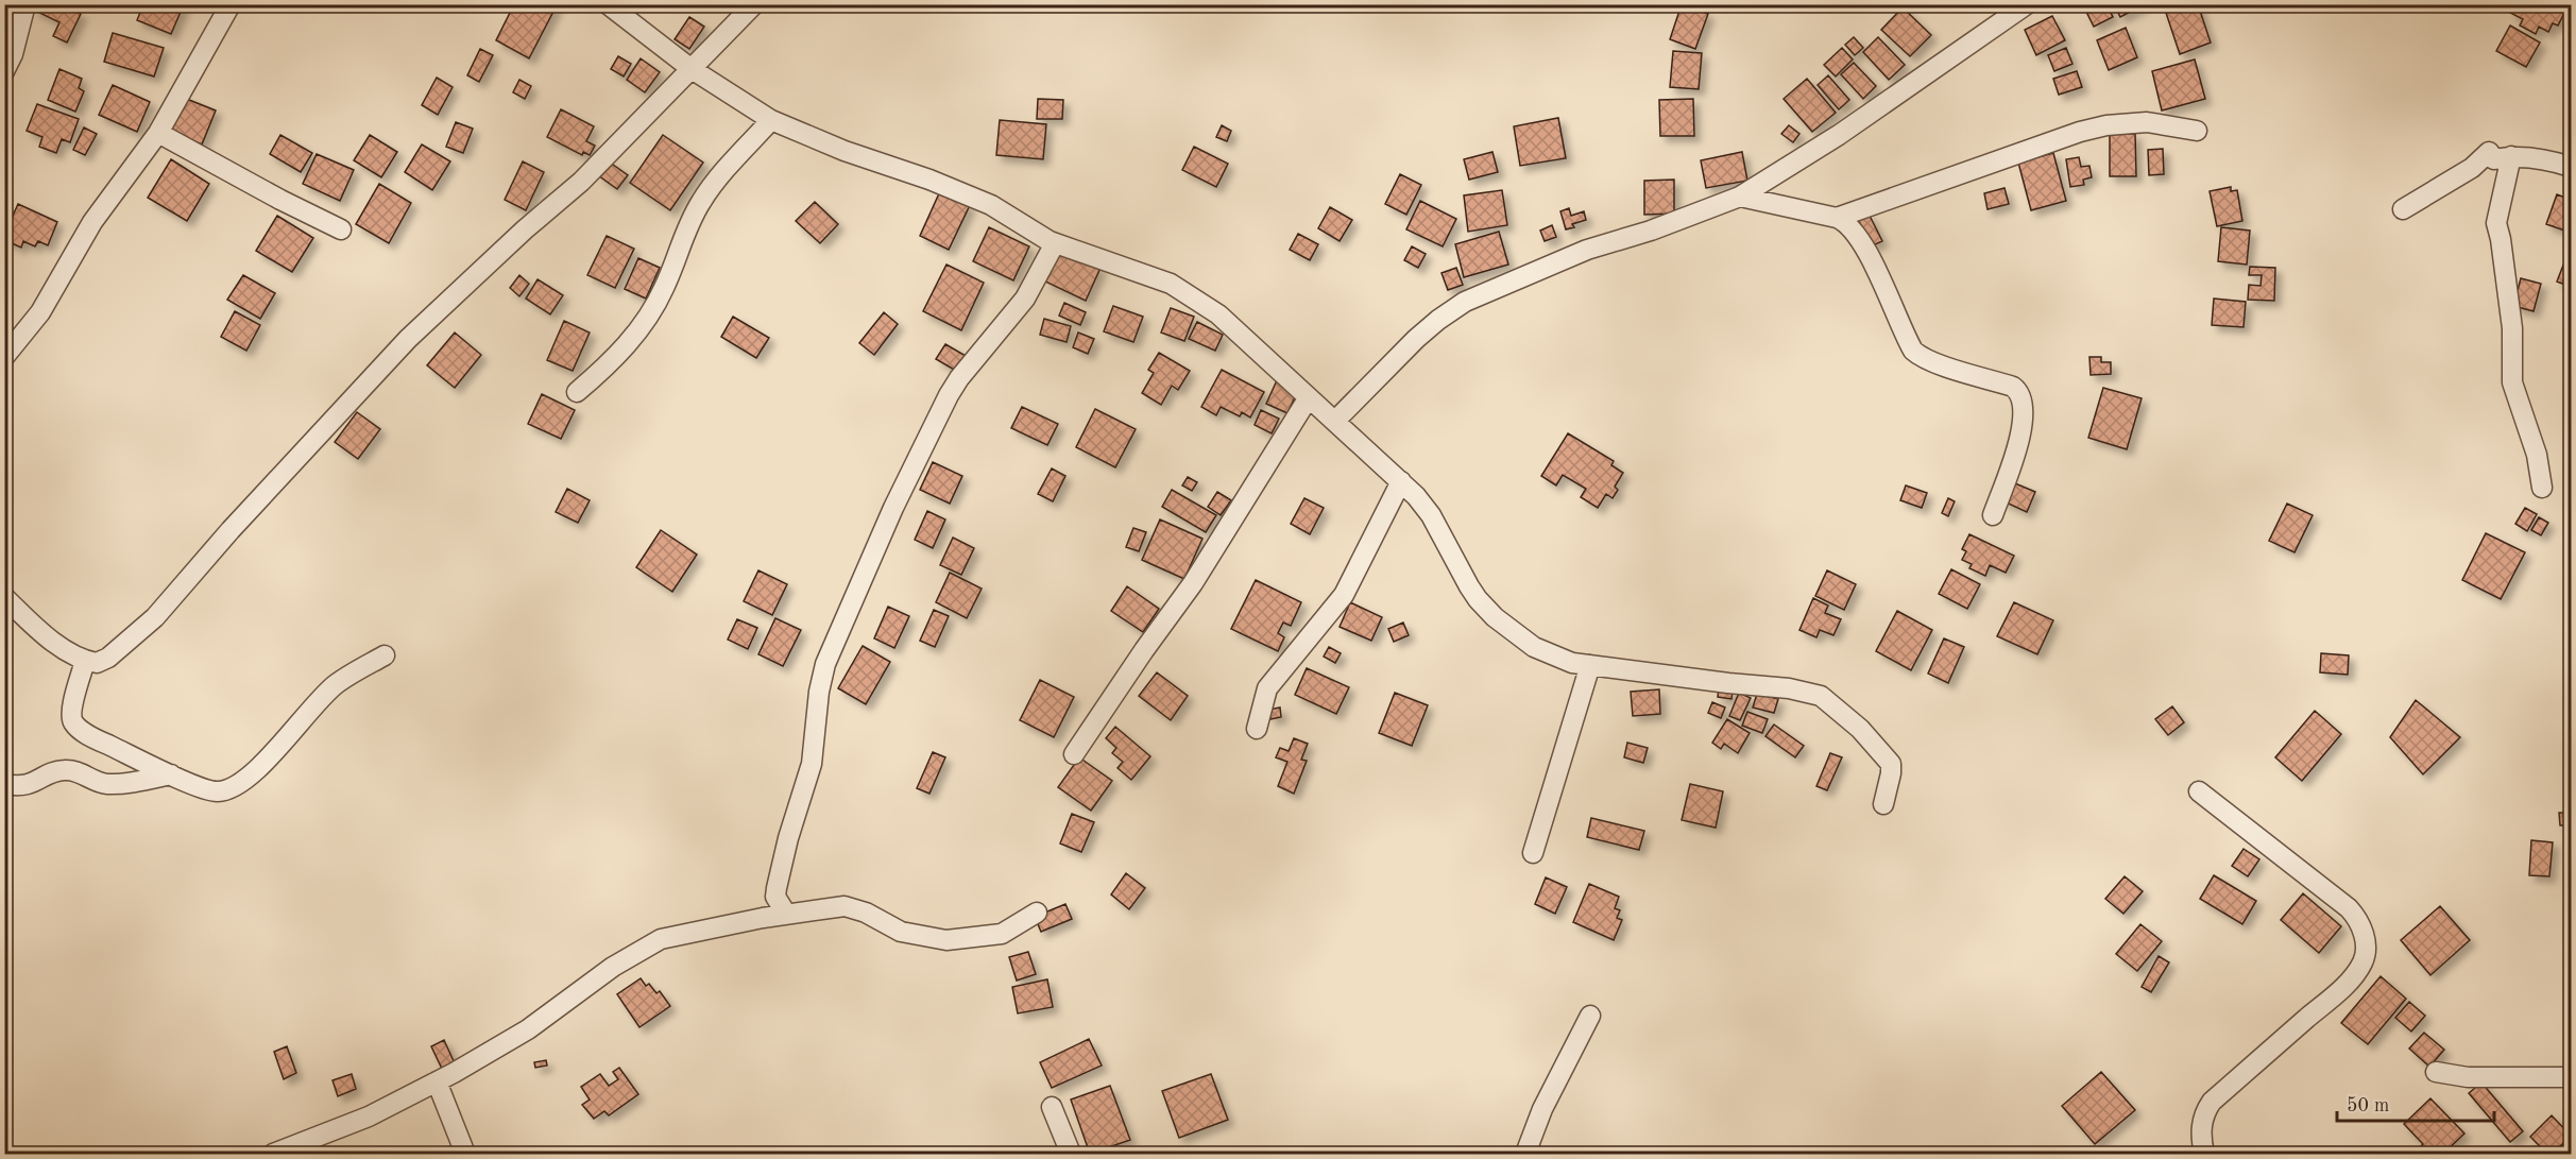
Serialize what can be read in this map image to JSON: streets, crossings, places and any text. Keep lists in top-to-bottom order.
{
  "scale_bar": "50 m"
}
